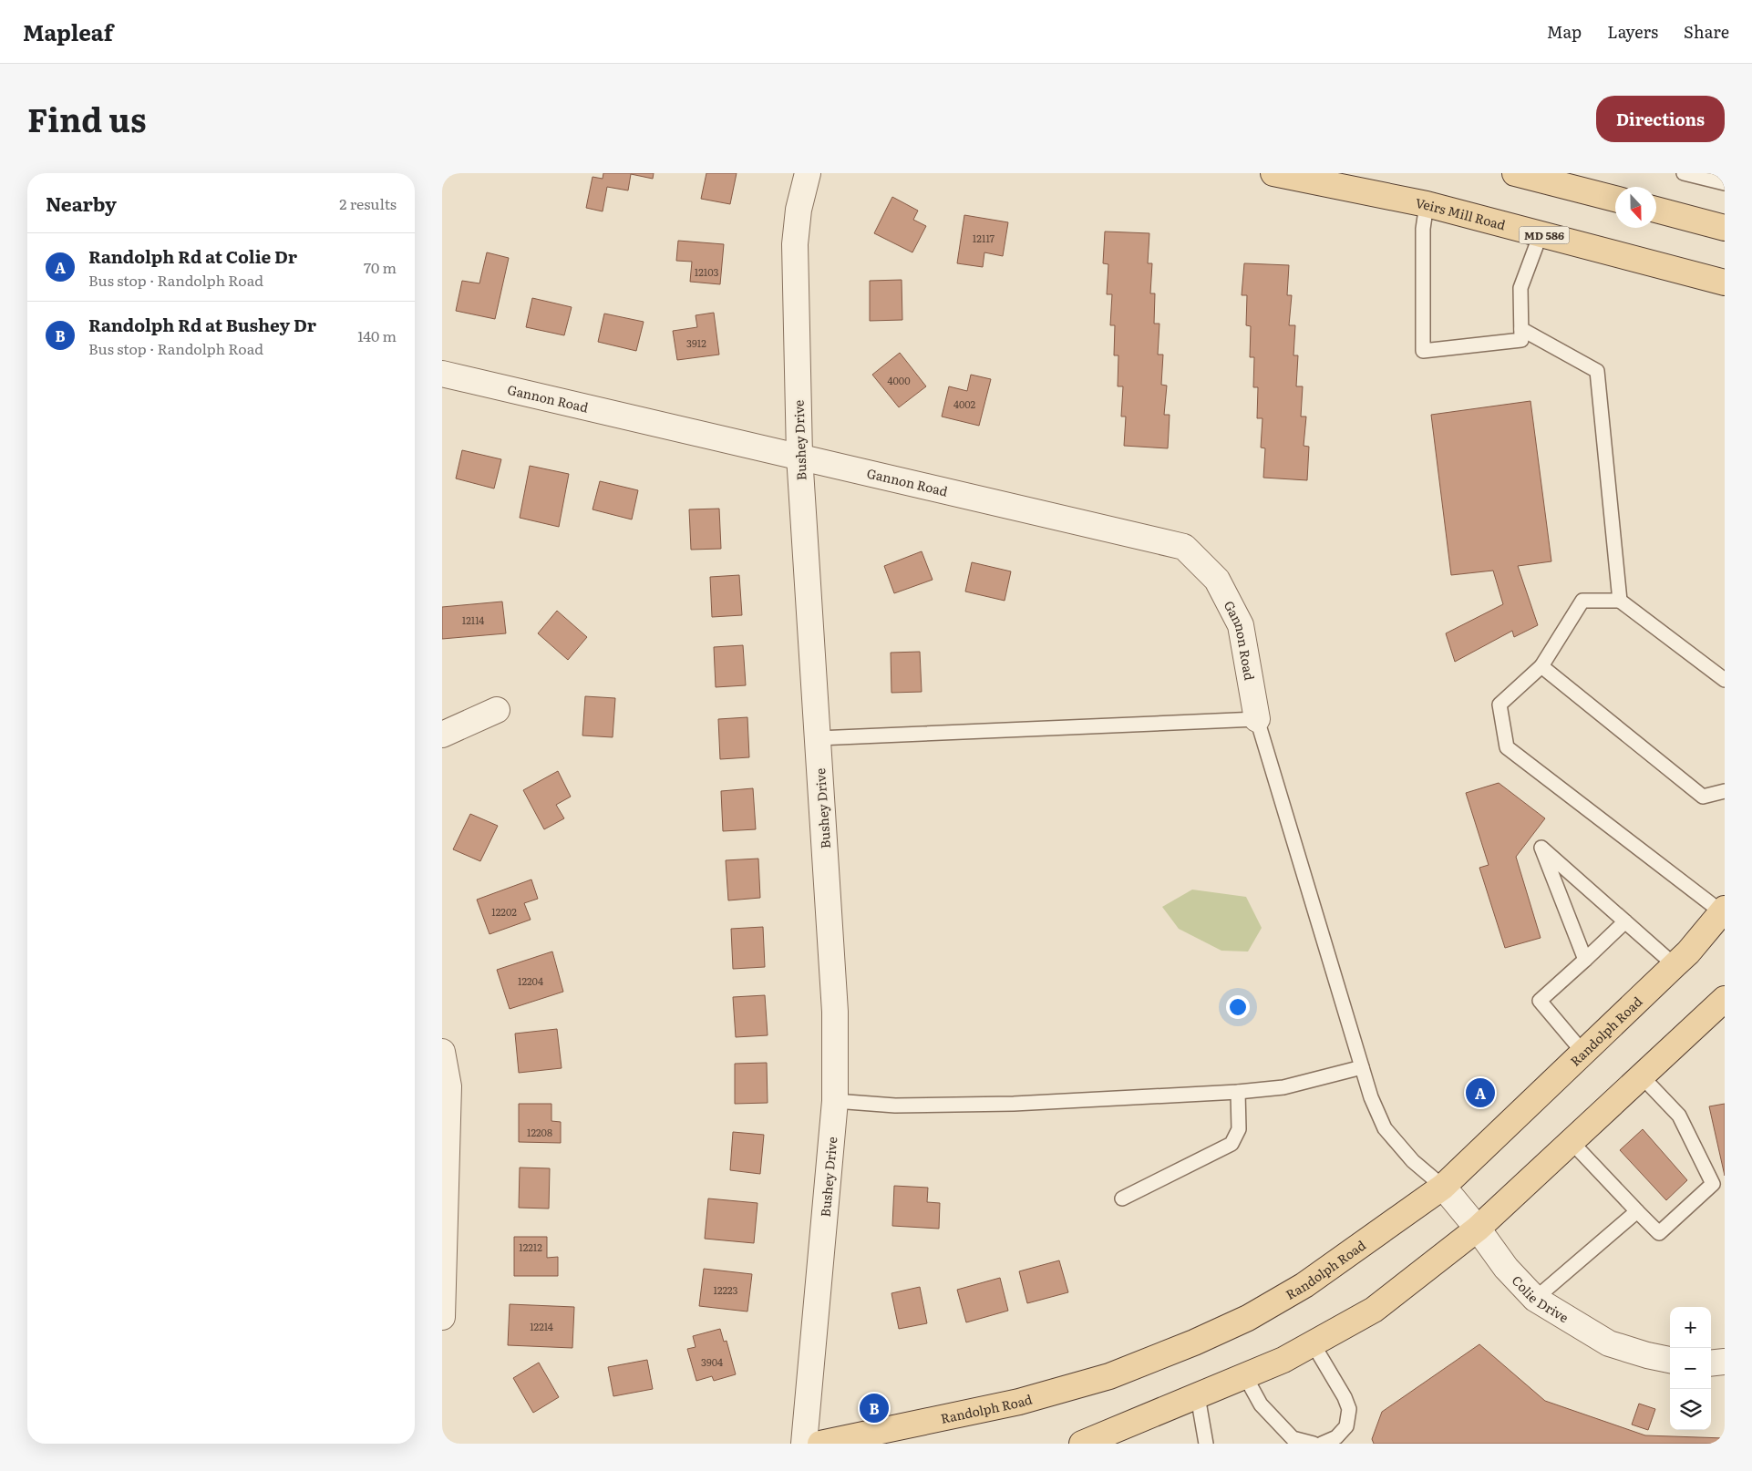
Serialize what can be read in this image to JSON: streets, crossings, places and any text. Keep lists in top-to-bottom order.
{
  "streets": {
    "main road": ["Veirs Mill Road", "MD 586", "Randolph Road"],
    "street": ["Gannon Road", "Bushey Drive", "Colie Drive"]
  },
  "crossings": [
    ["Gannon Road", "Bushey Drive"],
    ["Randolph Road", "Colie Drive"]
  ],
  "house_numbers": [
    "12117",
    "12103",
    "3912",
    "4000",
    "4002",
    "12114",
    "12202",
    "12204",
    "12208",
    "12212",
    "12223",
    "12214",
    "3904"
  ],
  "north": "bottom",
  "page": {
    "header": "Mapleaf",
    "nav": ["Map", "Layers", "Share"],
    "title": "Find us",
    "buttons": "Directions",
    "heading": ["Nearby", "2 results"],
    "list": [
      {
        "mark": "A",
        "name": "Randolph Rd at Colie Dr",
        "note": "Bus stop · Randolph Road",
        "value": "70 m"
      },
      {
        "mark": "B",
        "name": "Randolph Rd at Bushey Dr",
        "note": "Bus stop · Randolph Road",
        "value": "140 m"
      }
    ],
    "pins": ["A", "B"],
    "map_buttons": ["+", "−"]
  }
}
